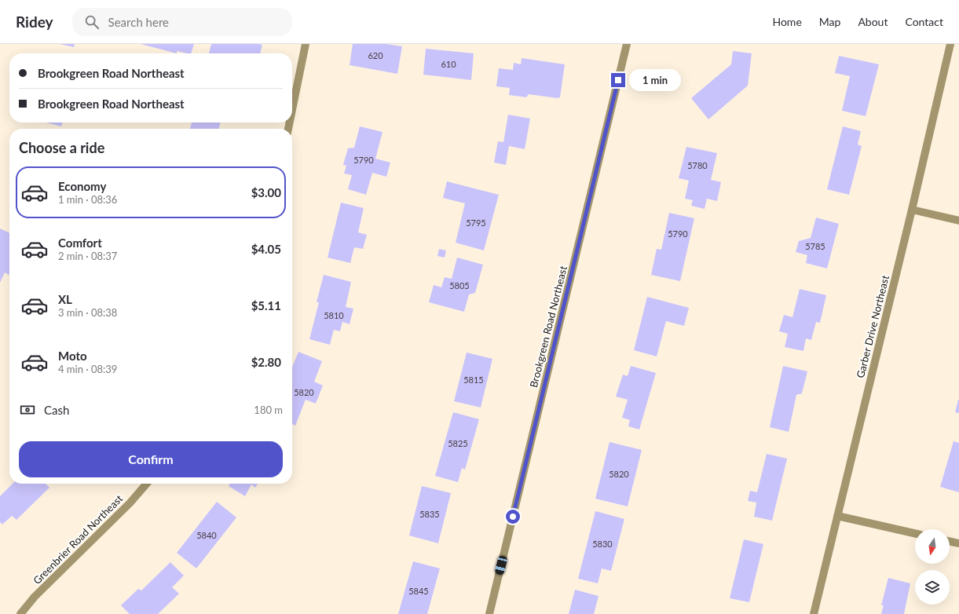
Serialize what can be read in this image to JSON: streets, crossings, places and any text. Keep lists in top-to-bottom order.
{
  "streets": {
    "street": ["Brookgreen Road Northeast", "Garber Drive Northeast", "Greenbrier Road Northeast"]
  },
  "house_numbers": [
    "620",
    "610",
    "5790",
    "5780",
    "5795",
    "5790",
    "5785",
    "5805",
    "5810",
    "5815",
    "5820",
    "5825",
    "5820",
    "5835",
    "5840",
    "5830",
    "5845"
  ],
  "north": "bottom",
  "page": {
    "header": "Ridey",
    "search": "Search here",
    "nav": [
      "Home",
      "Map",
      "About",
      "Contact"
    ],
    "banner": ["Brookgreen Road Northeast", "Brookgreen Road Northeast"],
    "bubble": "1 min",
    "heading": "Choose a ride",
    "list": [
      {
        "name": "Economy",
        "note": "1 min · 08:36",
        "value": "$3.00"
      },
      {
        "name": "Comfort",
        "note": "2 min · 08:37",
        "value": "$4.05"
      },
      {
        "name": "XL",
        "note": "3 min · 08:38",
        "value": "$5.11"
      },
      {
        "name": "Moto",
        "note": "4 min · 08:39",
        "value": "$2.80"
      }
    ],
    "pay": ["Cash", "180 m"],
    "buttons": "Confirm"
  }
}
